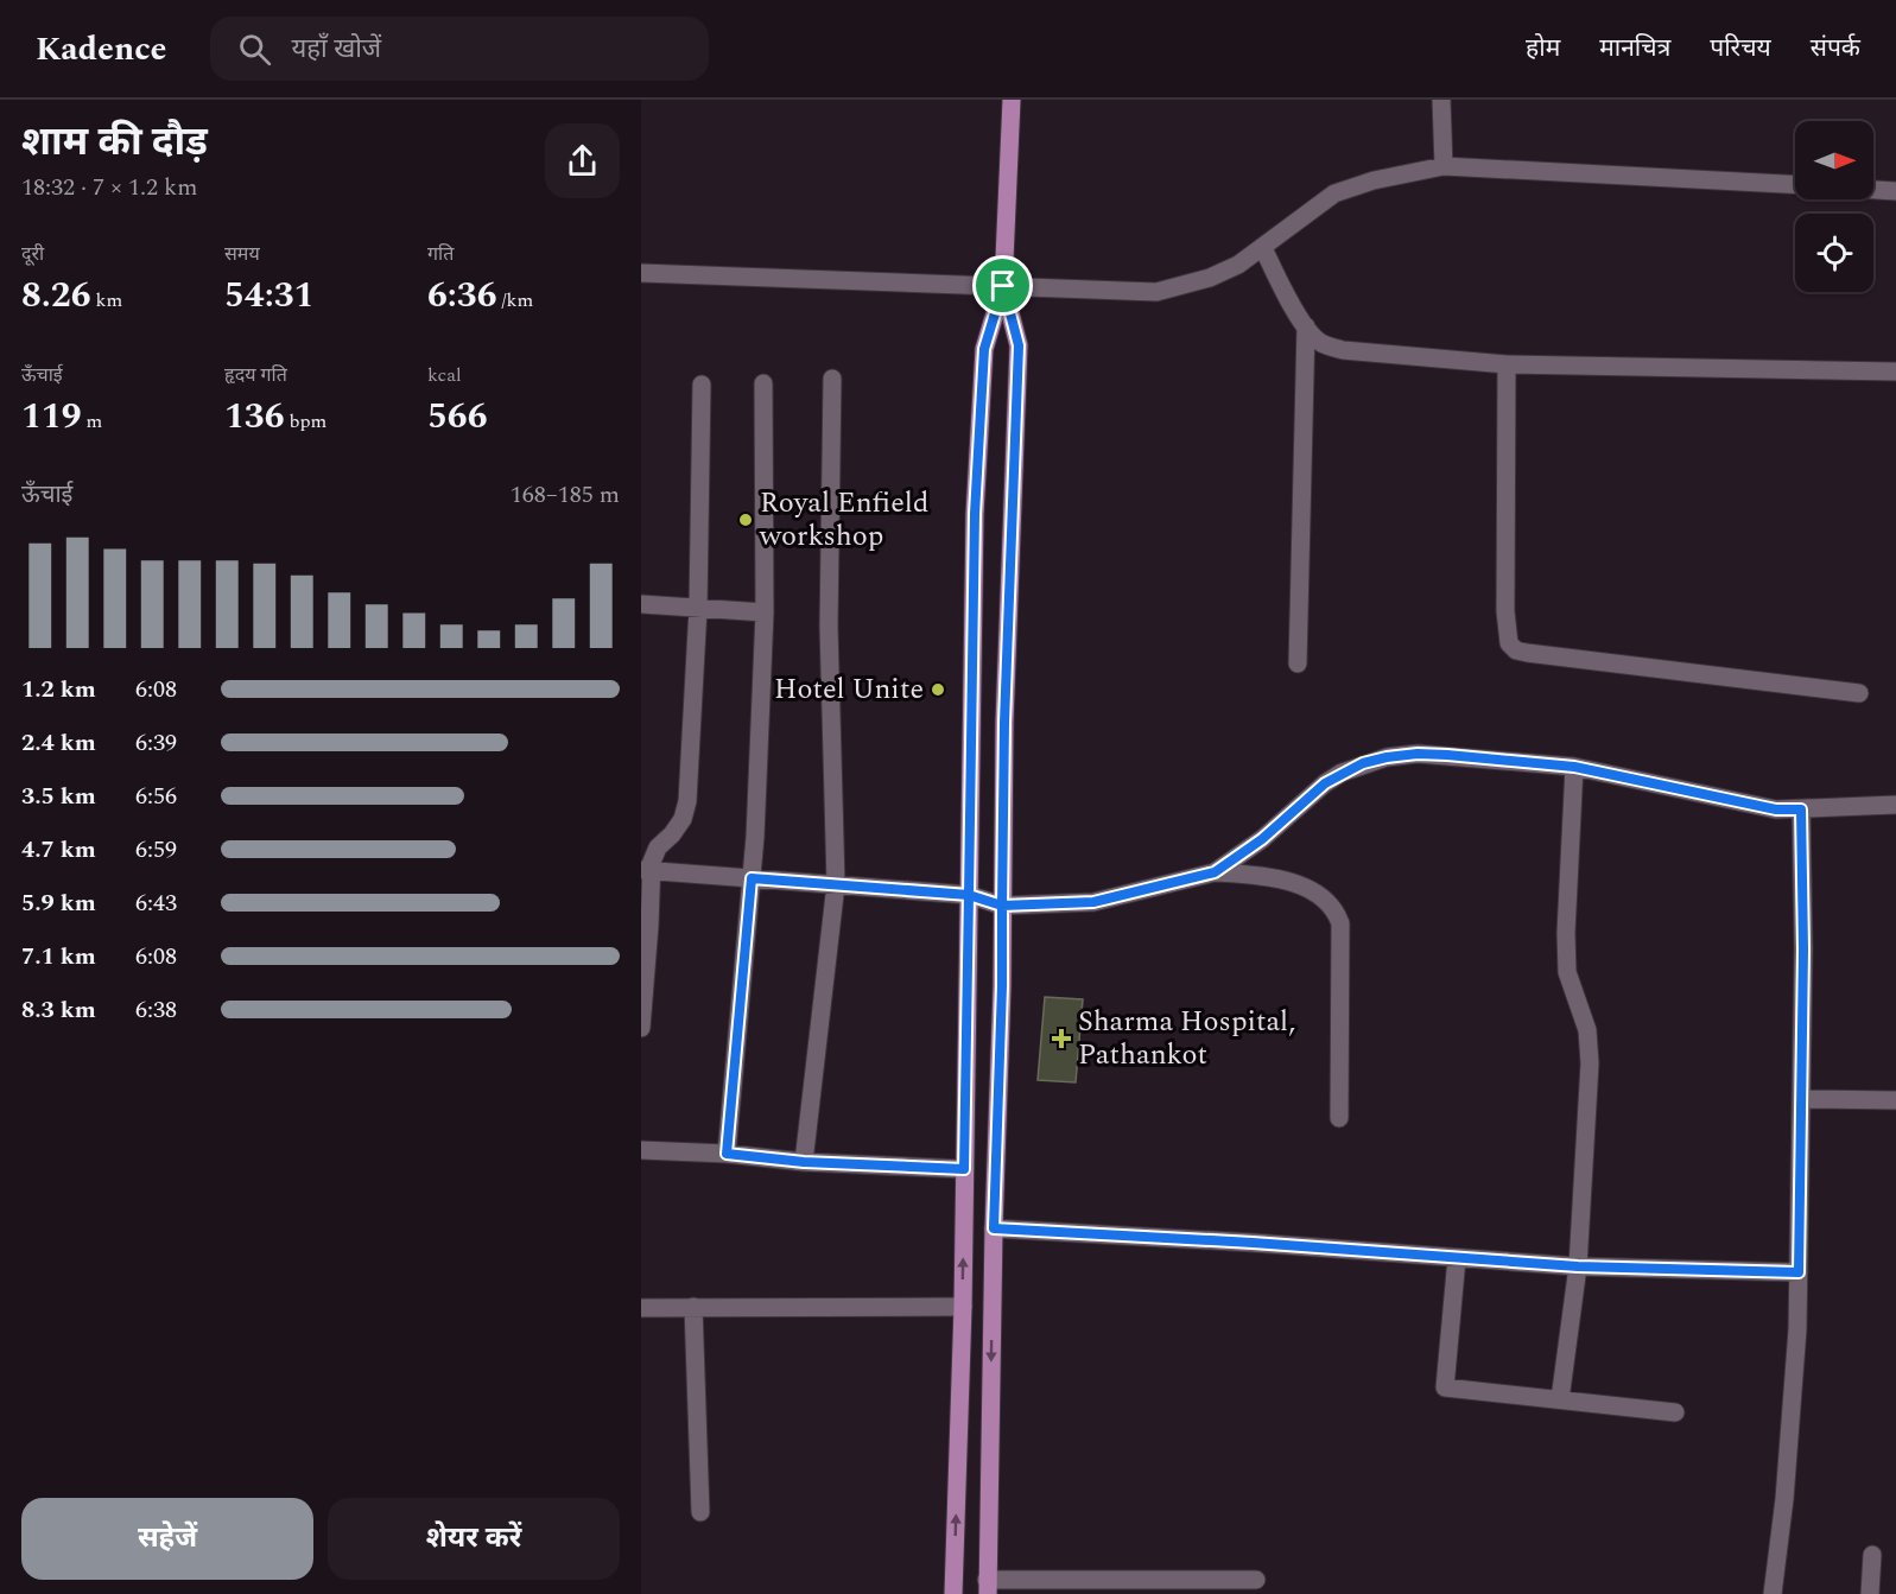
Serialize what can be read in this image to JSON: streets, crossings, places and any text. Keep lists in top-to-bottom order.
{
  "places": {
    "other": ["Royal Enfield workshop", "Hotel Unite"],
    "health": ["Sharma Hospital, Pathankot"]
  },
  "north": "right",
  "page": {
    "header": "Kadence",
    "search": "यहाँ खोजें",
    "nav": [
      "होम",
      "मानचित्र",
      "परिचय",
      "संपर्क"
    ],
    "heading": ["शाम की दौड़", "18:32 · 7 × 1.2 km"],
    "stats": [
      ["दूरी", "8.26 km"],
      ["समय", "54:31"],
      ["गति", "6:36 /km"],
      ["ऊँचाई", "119 m"],
      ["हृदय गति", "136 bpm"],
      ["kcal", "566"]
    ],
    "chart": ["ऊँचाई", "168–185 m"],
    "list": [
      {
        "name": "1.2 km",
        "note": "6:08"
      },
      {
        "name": "2.4 km",
        "note": "6:39"
      },
      {
        "name": "3.5 km",
        "note": "6:56"
      },
      {
        "name": "4.7 km",
        "note": "6:59"
      },
      {
        "name": "5.9 km",
        "note": "6:43"
      },
      {
        "name": "7.1 km",
        "note": "6:08"
      },
      {
        "name": "8.3 km",
        "note": "6:38"
      }
    ],
    "buttons": ["सहेजें", "शेयर करें"]
  }
}
